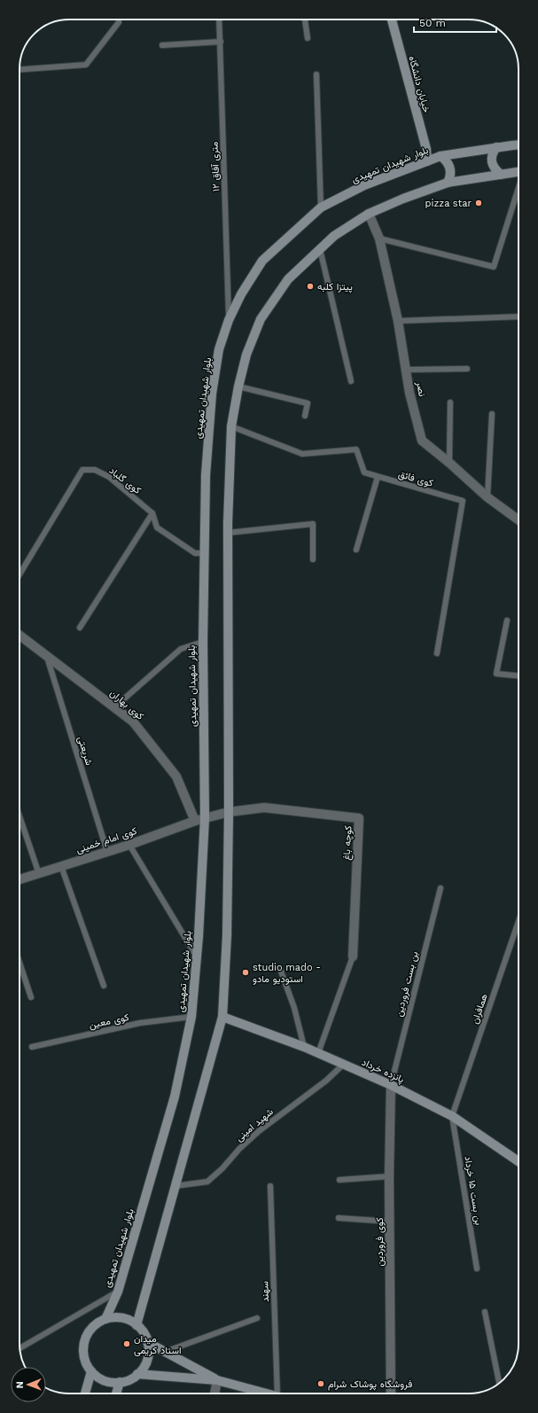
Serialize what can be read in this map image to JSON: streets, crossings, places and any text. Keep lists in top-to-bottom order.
{
  "streets": {
    "main road": ["خیابان دانشگاه", "بلوار شهیدان تمهیدی", "پانزده خرداد"],
    "street": [
      "نصر",
      "کوی بهاران",
      "کوی امام خمینی",
      "کوچه باغ",
      "کوی فروردین"
    ],
    "lane": [
      "۱۲ متری آفاق",
      "کوی فائق",
      "کوی گلباد",
      "شریعتی",
      "بن بست فروردین",
      "همافران",
      "کوی معین",
      "شهید امینی",
      "بن بست ۱۵ خرداد",
      "سهند"
    ]
  },
  "crossings": [
    ["خیابان دانشگاه", "بلوار شهیدان تمهیدی"],
    ["بلوار شهیدان تمهیدی", "۱۲ متری آفاق"],
    ["بلوار شهیدان تمهیدی", "کوی گلباد"],
    ["بلوار شهیدان تمهیدی", "کوی امام خمینی"],
    ["بلوار شهیدان تمهیدی", "کوی معین"],
    ["کوی بهاران", "شریعتی"],
    ["کوی بهاران", "کوی امام خمینی"],
    ["شریعتی", "کوی امام خمینی"],
    ["کوی امام خمینی", "کوچه باغ"],
    ["بن بست فروردین", "پانزده خرداد"],
    ["بن بست فروردین", "کوی فروردین"],
    ["همافران", "پانزده خرداد"],
    ["همافران", "بن بست ۱۵ خرداد"],
    ["پانزده خرداد", "شهید امینی"],
    ["پانزده خرداد", "بن بست ۱۵ خرداد"],
    ["پانزده خرداد", "کوی فروردین"]
  ],
  "places": [
    "pizza star",
    "پیتزا کلبه",
    "studio mado - استودیو مادو",
    "میدان استاد کریمی",
    "فروشگاه پوشاک شرام"
  ],
  "scale_bar": "50 m",
  "north": "left"
}
